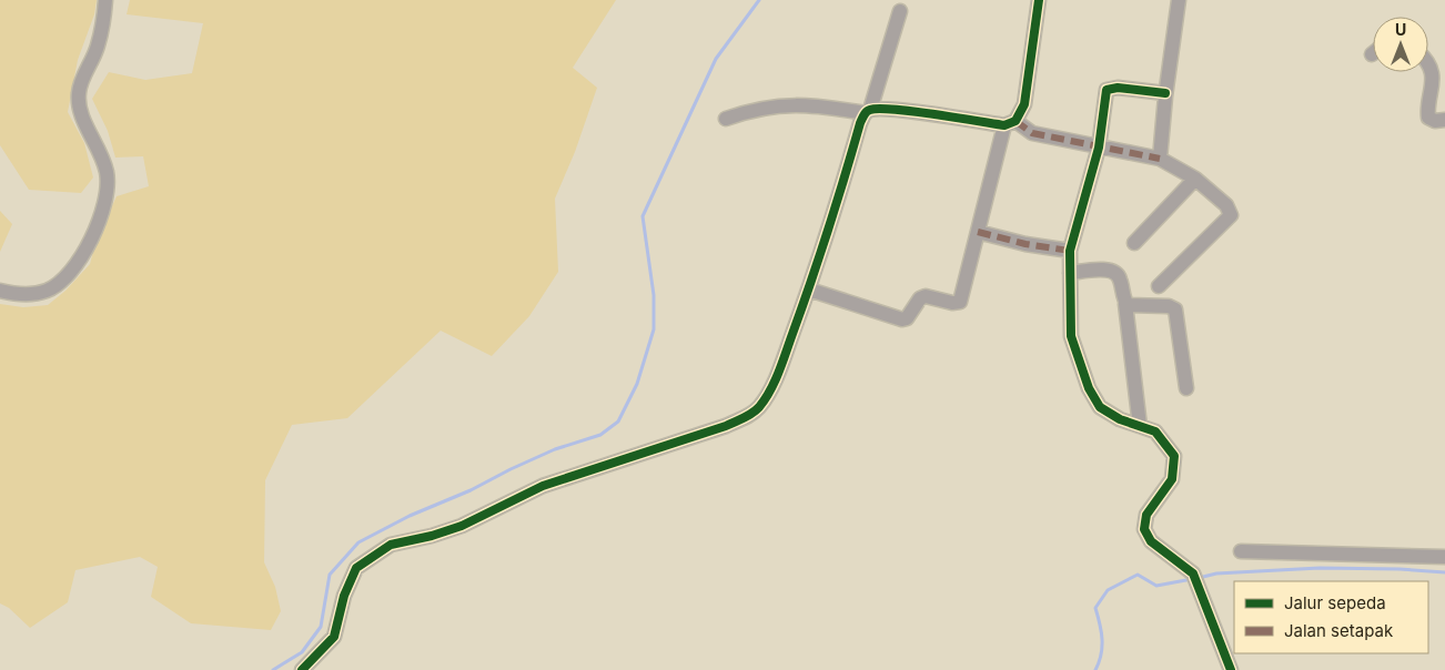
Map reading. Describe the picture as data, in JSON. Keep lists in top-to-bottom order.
{
  "legend": ["Jalur sepeda", "Jalan setapak"],
  "north": "top"
}
